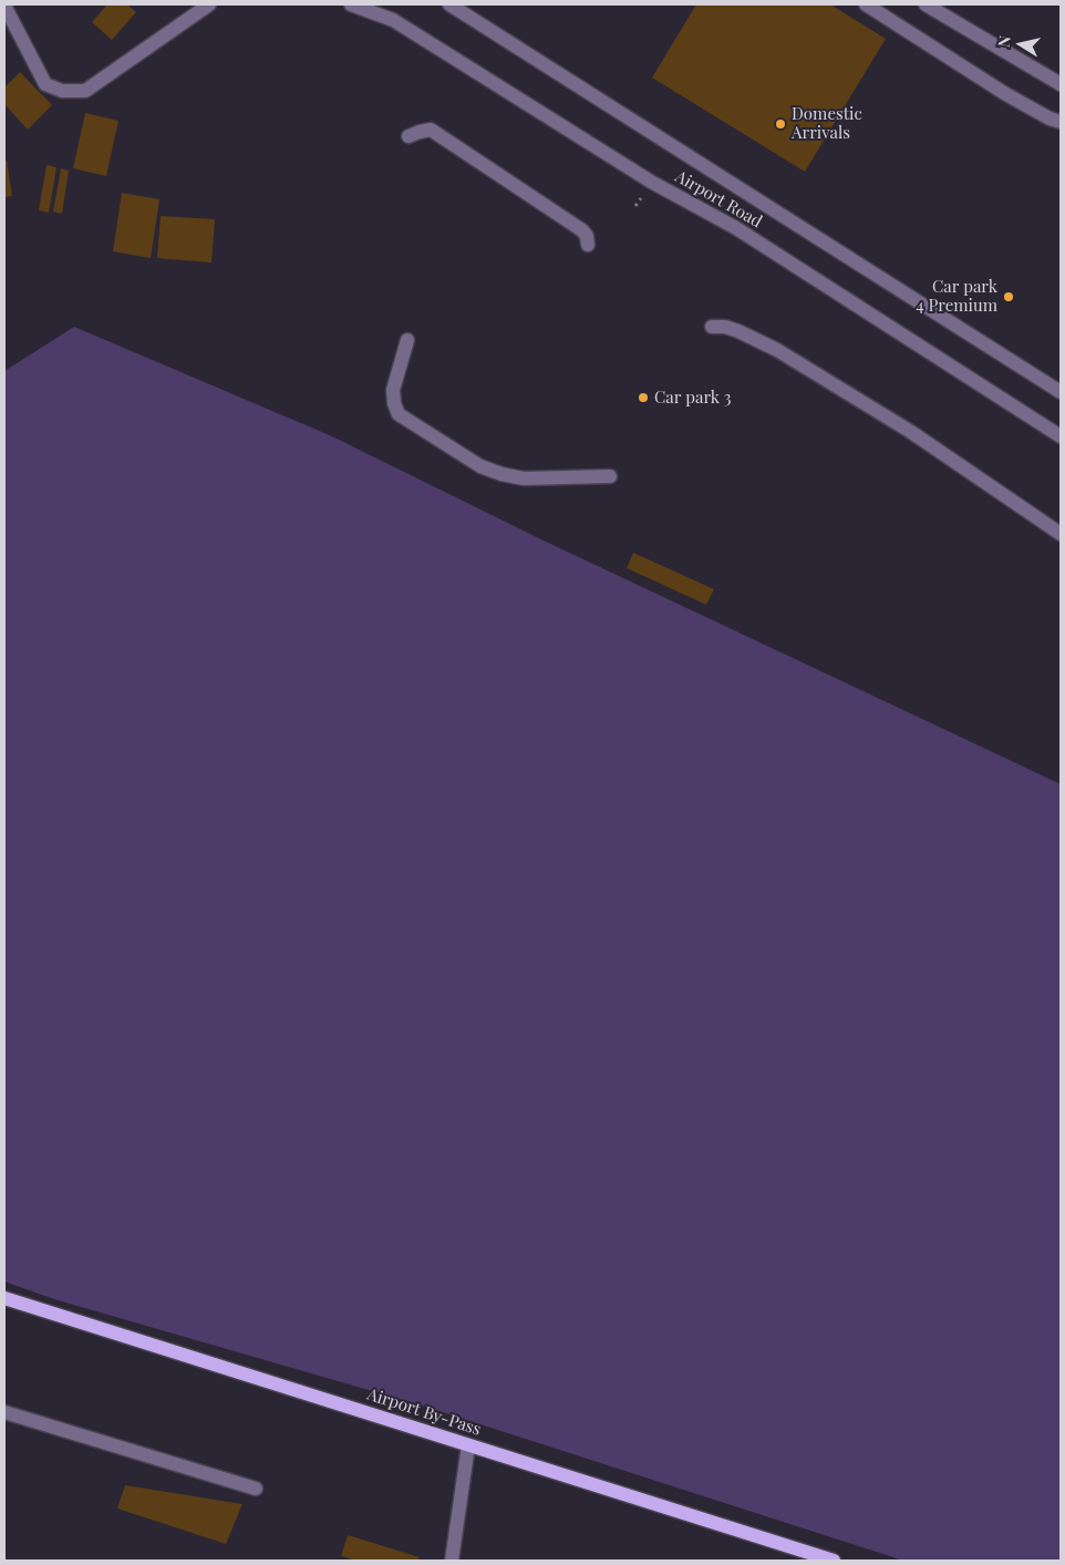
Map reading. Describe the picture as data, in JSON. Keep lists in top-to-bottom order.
{
  "streets": {
    "main road": ["Airport By-Pass"],
    "street": ["Airport Road"]
  },
  "places": ["Domestic Arrivals", "Car park 4 Premium", "Car park 3"],
  "north": "left"
}
